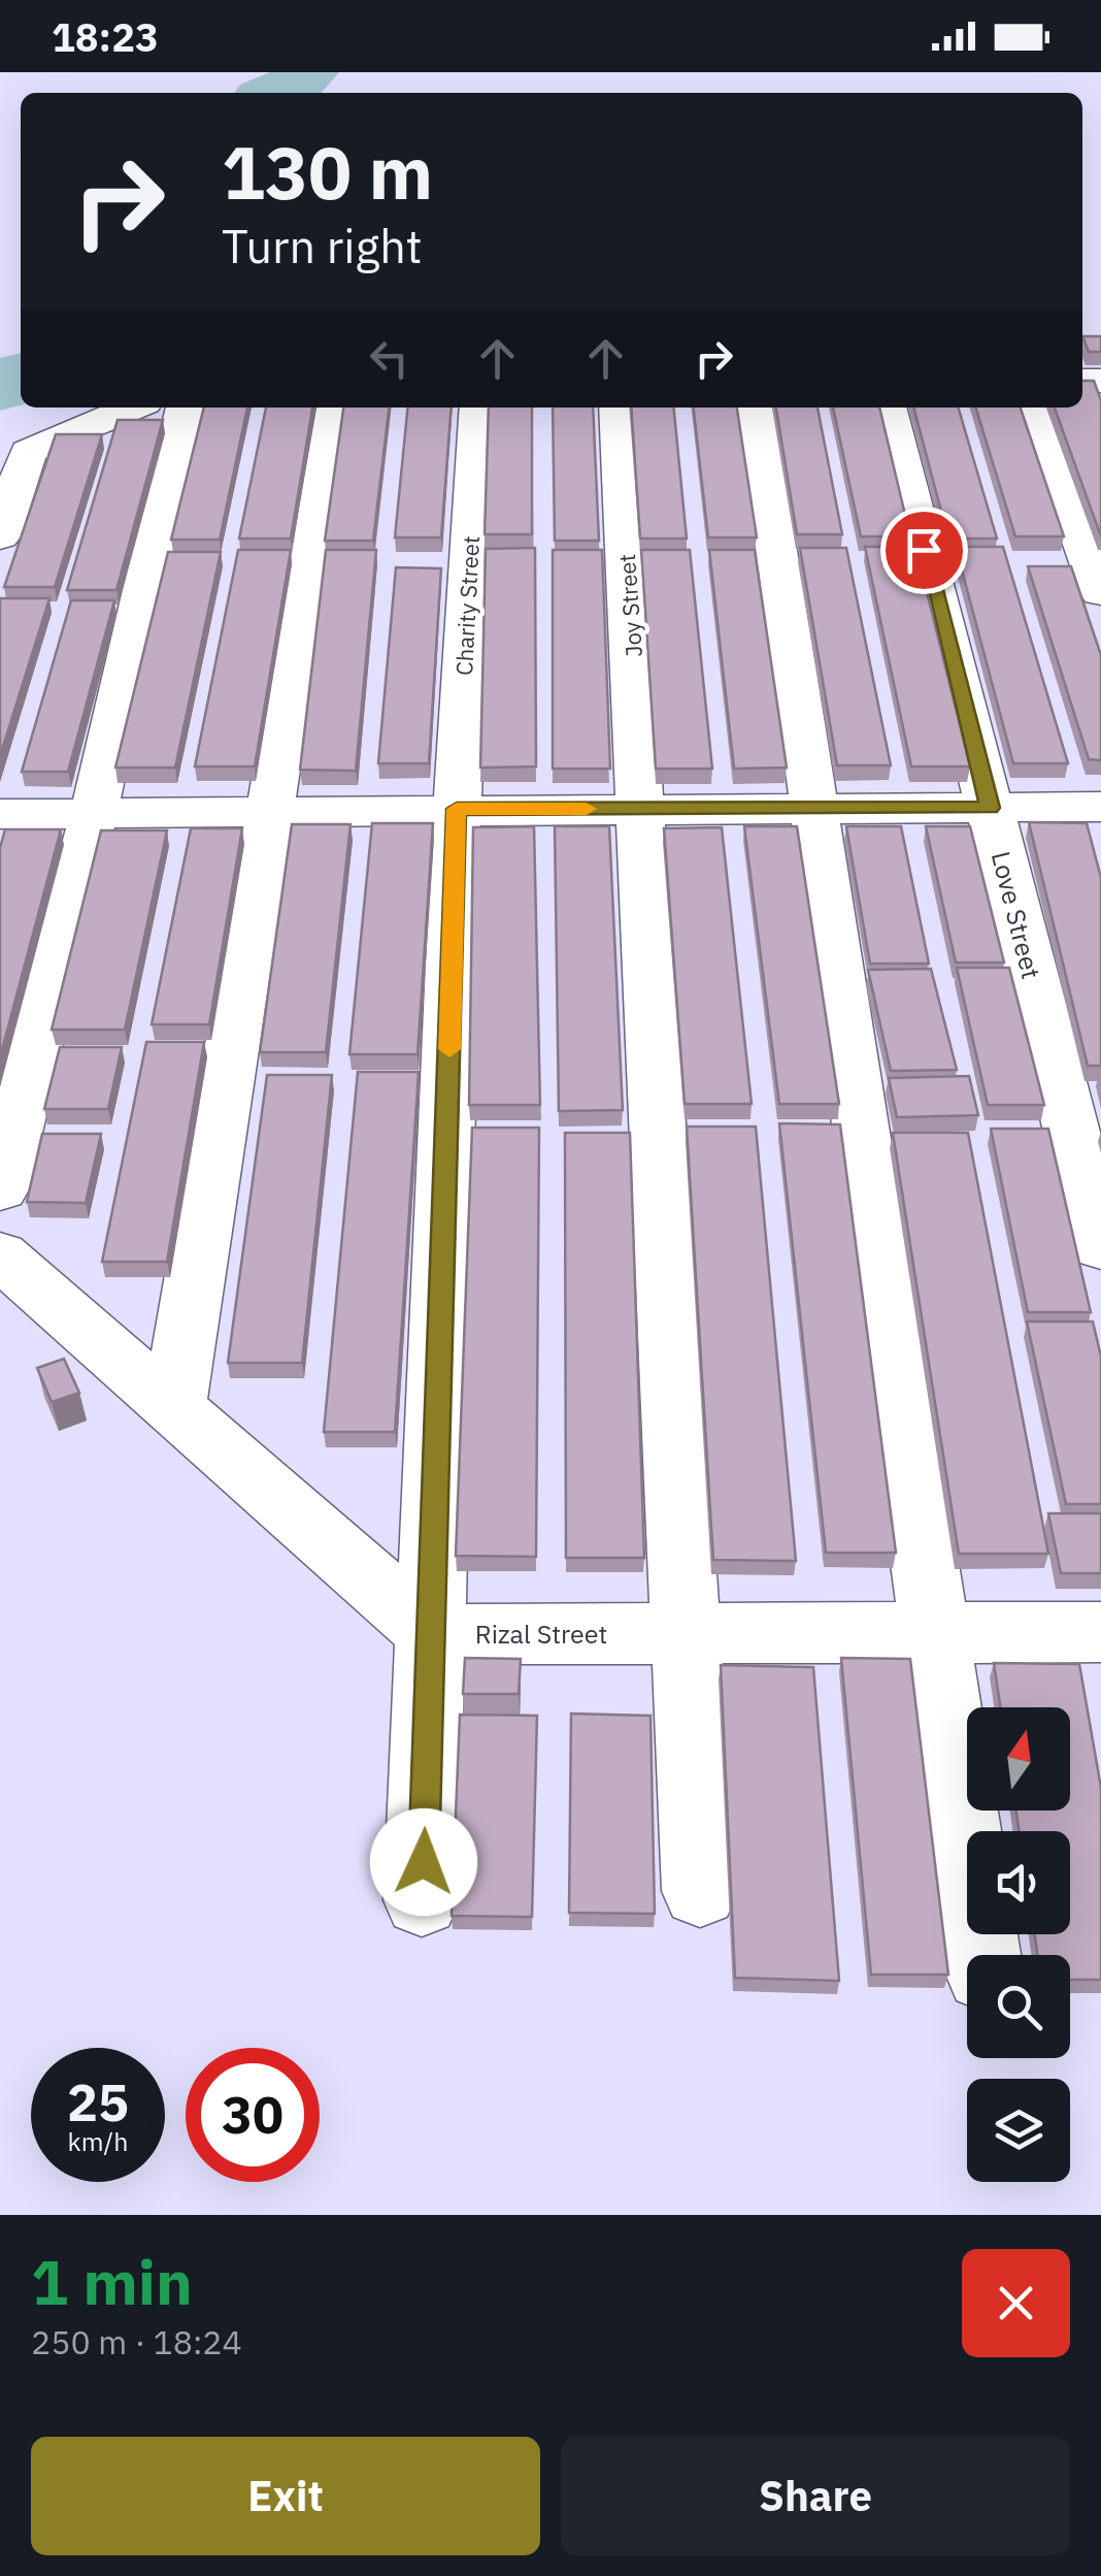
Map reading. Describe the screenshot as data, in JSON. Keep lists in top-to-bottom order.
{
  "streets": {
    "street": [
      "Charity Street",
      "Joy Street",
      "Love Street",
      "Rizal Street"
    ]
  },
  "crossings": [
    ["Charity Street", "Rizal Street"],
    ["Joy Street", "Rizal Street"]
  ],
  "north": "top",
  "page": {
    "status": "18:23",
    "turn": ["130 m", "Turn right"],
    "speed": "25 km/h",
    "limit": "30",
    "heading": ["1 min", "250 m · 18:24"],
    "buttons": ["Exit", "Share"]
  }
}
